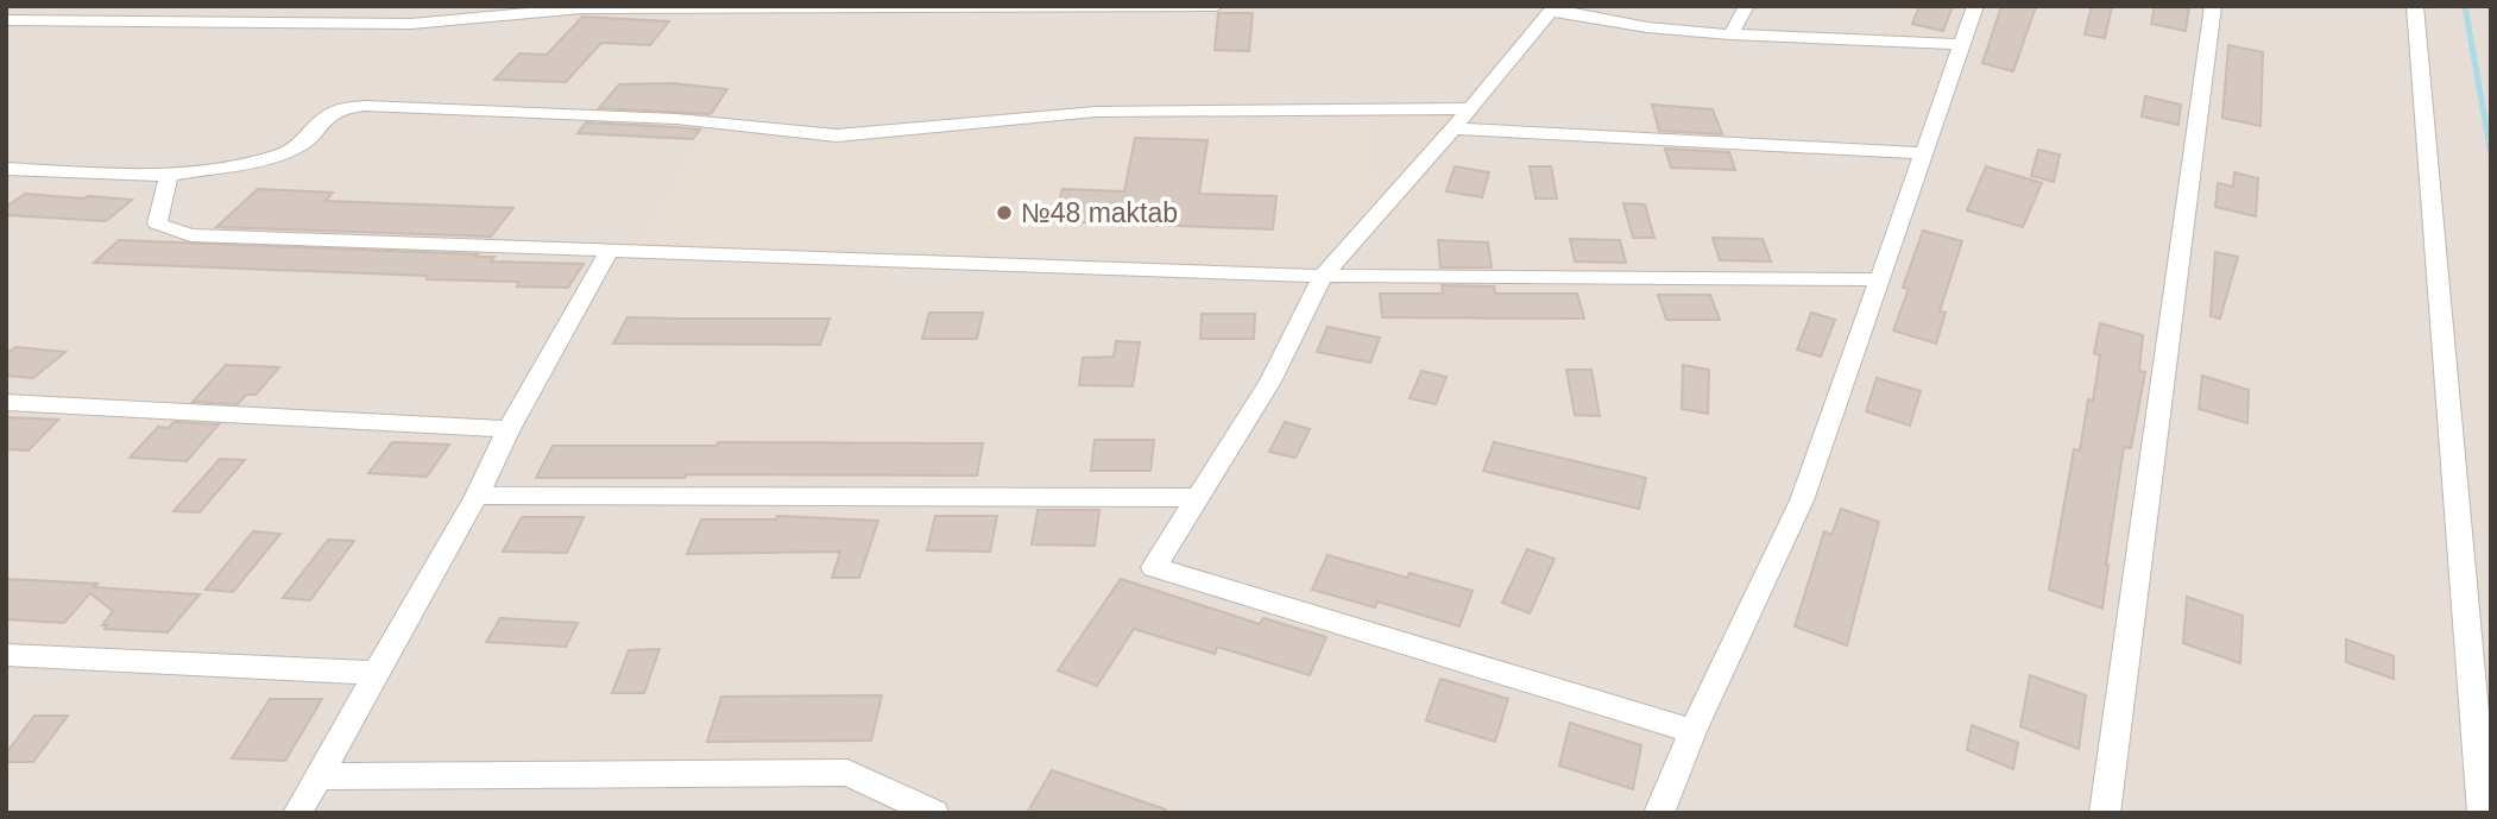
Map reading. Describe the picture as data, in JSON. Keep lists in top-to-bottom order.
{
  "places": ["№48 maktab"]
}
